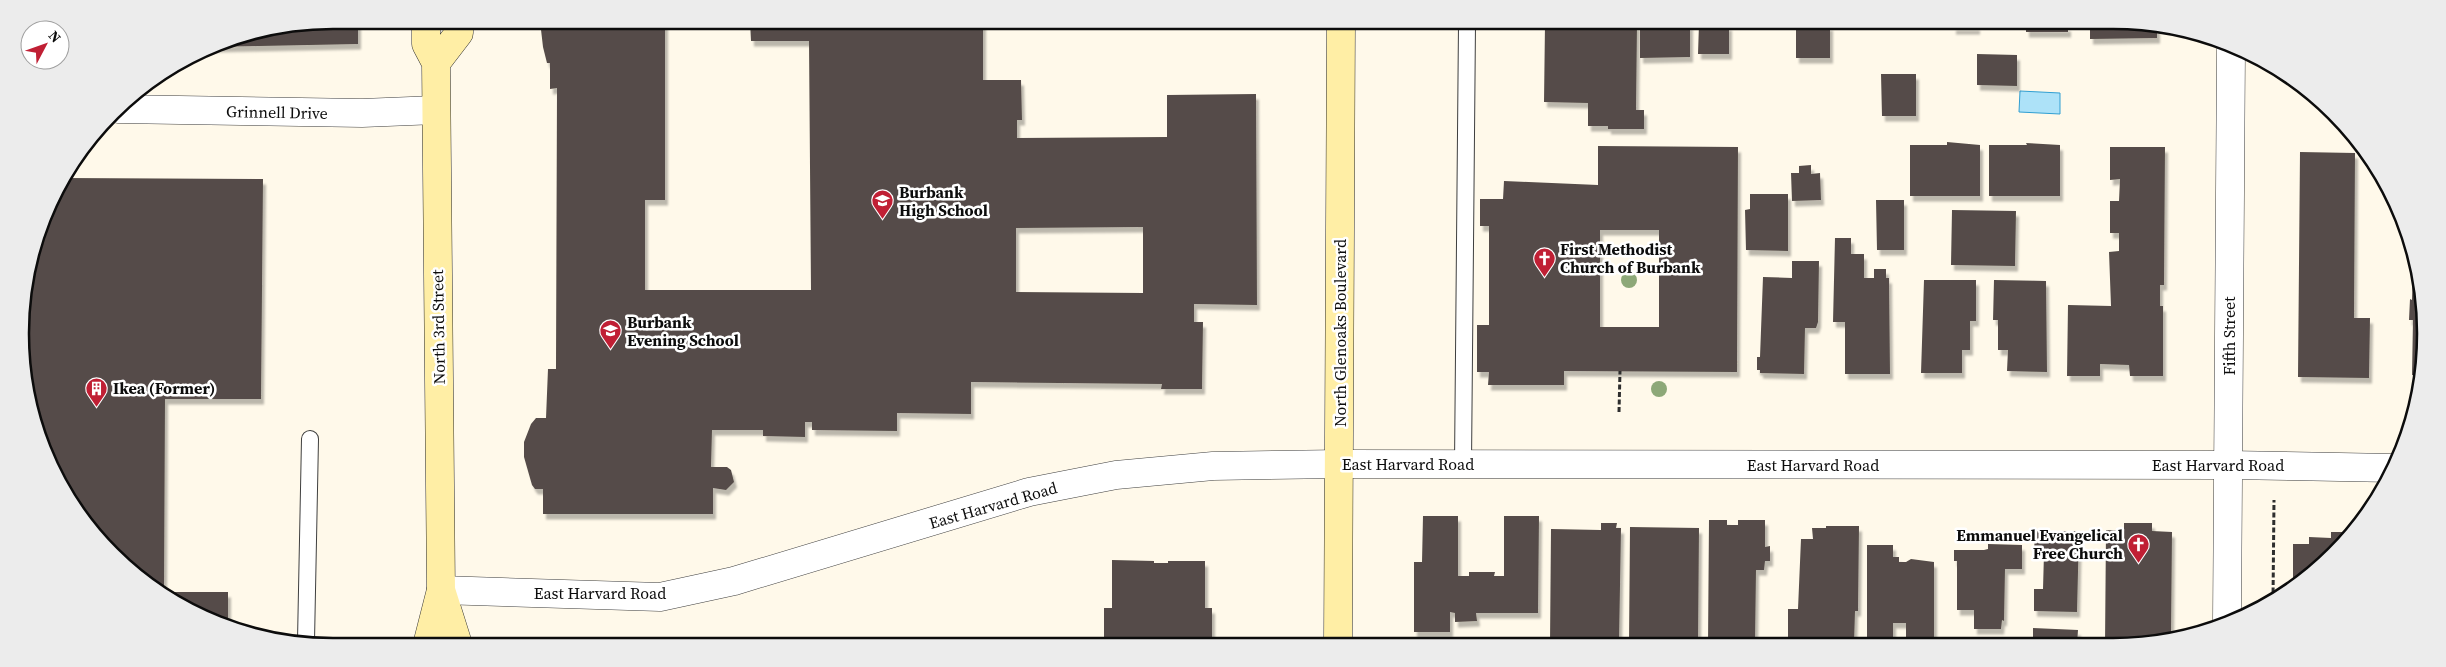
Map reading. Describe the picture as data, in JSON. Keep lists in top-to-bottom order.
{
  "streets": {
    "main road": ["North 3rd Street", "North Glenoaks Boulevard"],
    "street": ["Grinnell Drive", "Fifth Street", "East Harvard Road"]
  },
  "crossings": [
    ["Grinnell Drive", "North 3rd Street"],
    ["North 3rd Street", "East Harvard Road"],
    ["North Glenoaks Boulevard", "East Harvard Road"],
    ["Fifth Street", "East Harvard Road"]
  ],
  "places": {
    "school or university": ["Burbank High School", "Burbank Evening School"],
    "church": ["First Methodist Church of Burbank", "Emmanuel Evangelical Free Church"],
    "building": ["Ikea (Former)"]
  },
  "north": "top right"
}
